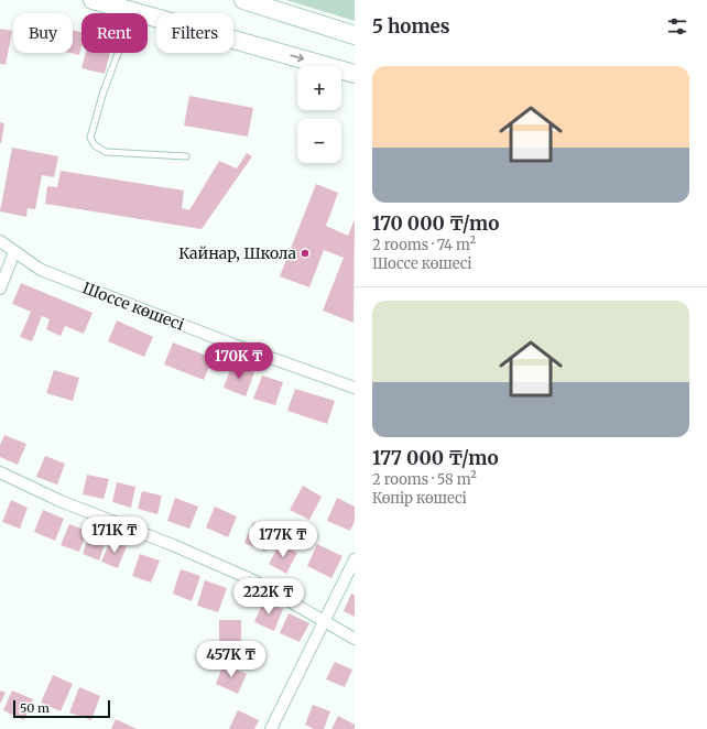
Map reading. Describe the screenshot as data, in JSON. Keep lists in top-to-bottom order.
{
  "streets": {
    "street": ["Шоссе көшесі"]
  },
  "places": ["Кайнар, Школа"],
  "scale_bar": "50 m",
  "page": {
    "heading": "5 homes",
    "chip": ["Buy", "Rent", "Filters"],
    "list": [
      {
        "name": "170 000 ₸/mo",
        "note": "2 rooms · 74 m² · Шоссе көшесі"
      },
      {
        "name": "177 000 ₸/mo",
        "note": "2 rooms · 58 m² · Көпір көшесі"
      }
    ],
    "map_buttons": ["+", "−"],
    "price": [
      "170K ₸",
      "171K ₸",
      "177K ₸",
      "222K ₸",
      "457K ₸"
    ],
    "scale": "50 m"
  }
}
